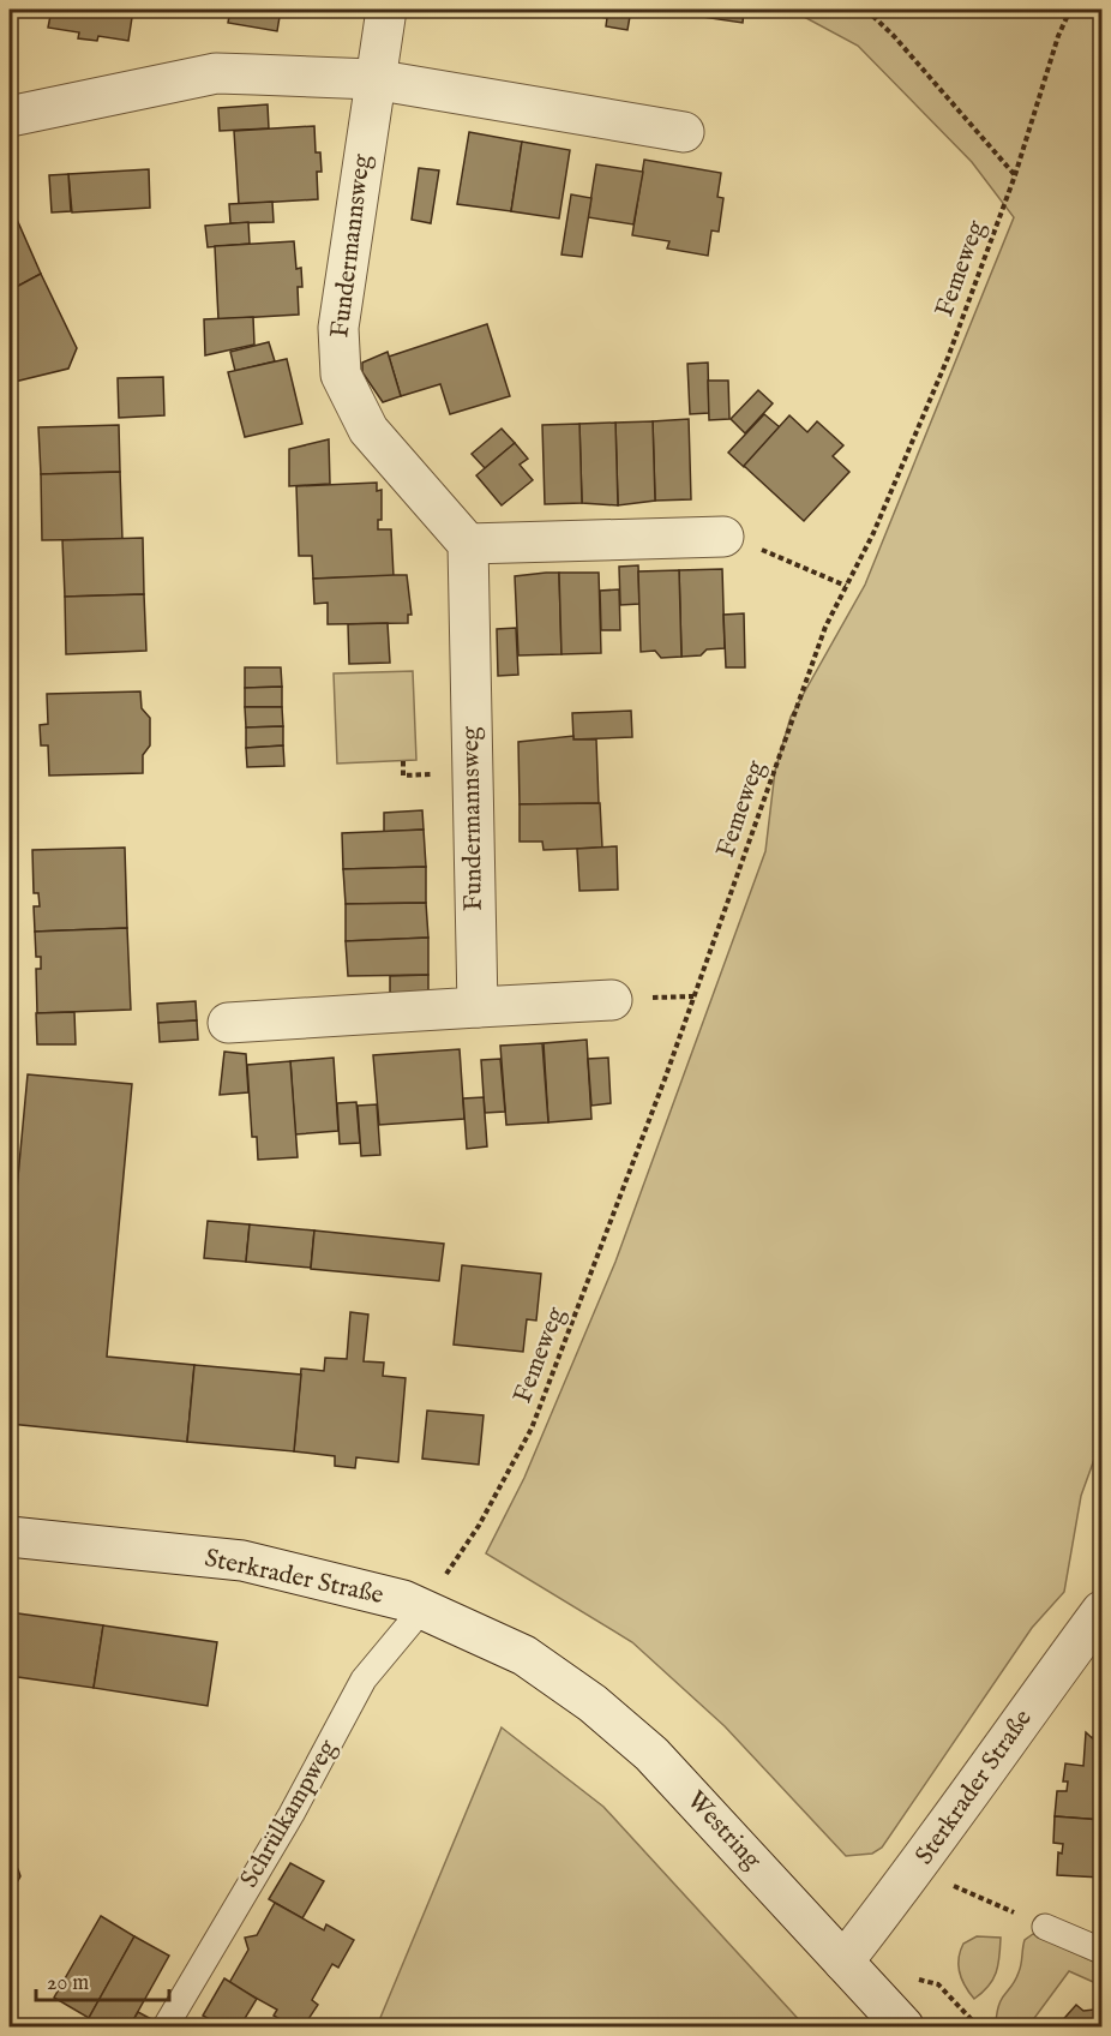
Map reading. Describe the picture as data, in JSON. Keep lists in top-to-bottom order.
{
  "streets": {
    "street": ["Fundermannsweg", "Sterkrader Straße", "Westring"],
    "lane": ["Schrülkampweg"],
    "path": ["Femeweg"]
  },
  "crossings": [
    ["Femeweg", "Sterkrader Straße"],
    ["Femeweg", "Schrülkampweg"],
    ["Sterkrader Straße", "Schrülkampweg"],
    ["Sterkrader Straße", "Westring"]
  ],
  "scale_bar": "20 m"
}
